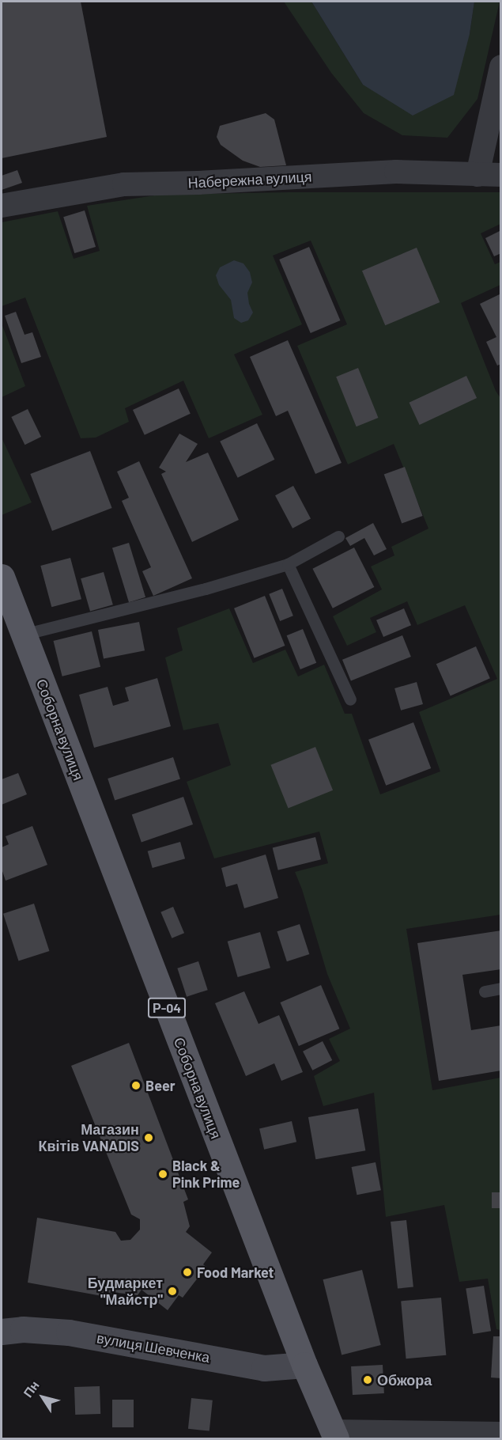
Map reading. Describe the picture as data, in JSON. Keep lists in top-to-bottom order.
{
  "streets": {
    "main road": ["Соборна вулиця", "Р-04"],
    "street": ["Набережна вулиця", "вулиця Шевченка"]
  },
  "crossings": [
    ["Соборна вулиця", "вулиця Шевченка"]
  ],
  "places": [
    "Beer",
    "Магазин Квітів VANADIS",
    "Black & Pink Prime",
    "Food Market",
    "Будмаркет \"Майстр\"",
    "Обжора"
  ],
  "north": "top left"
}
